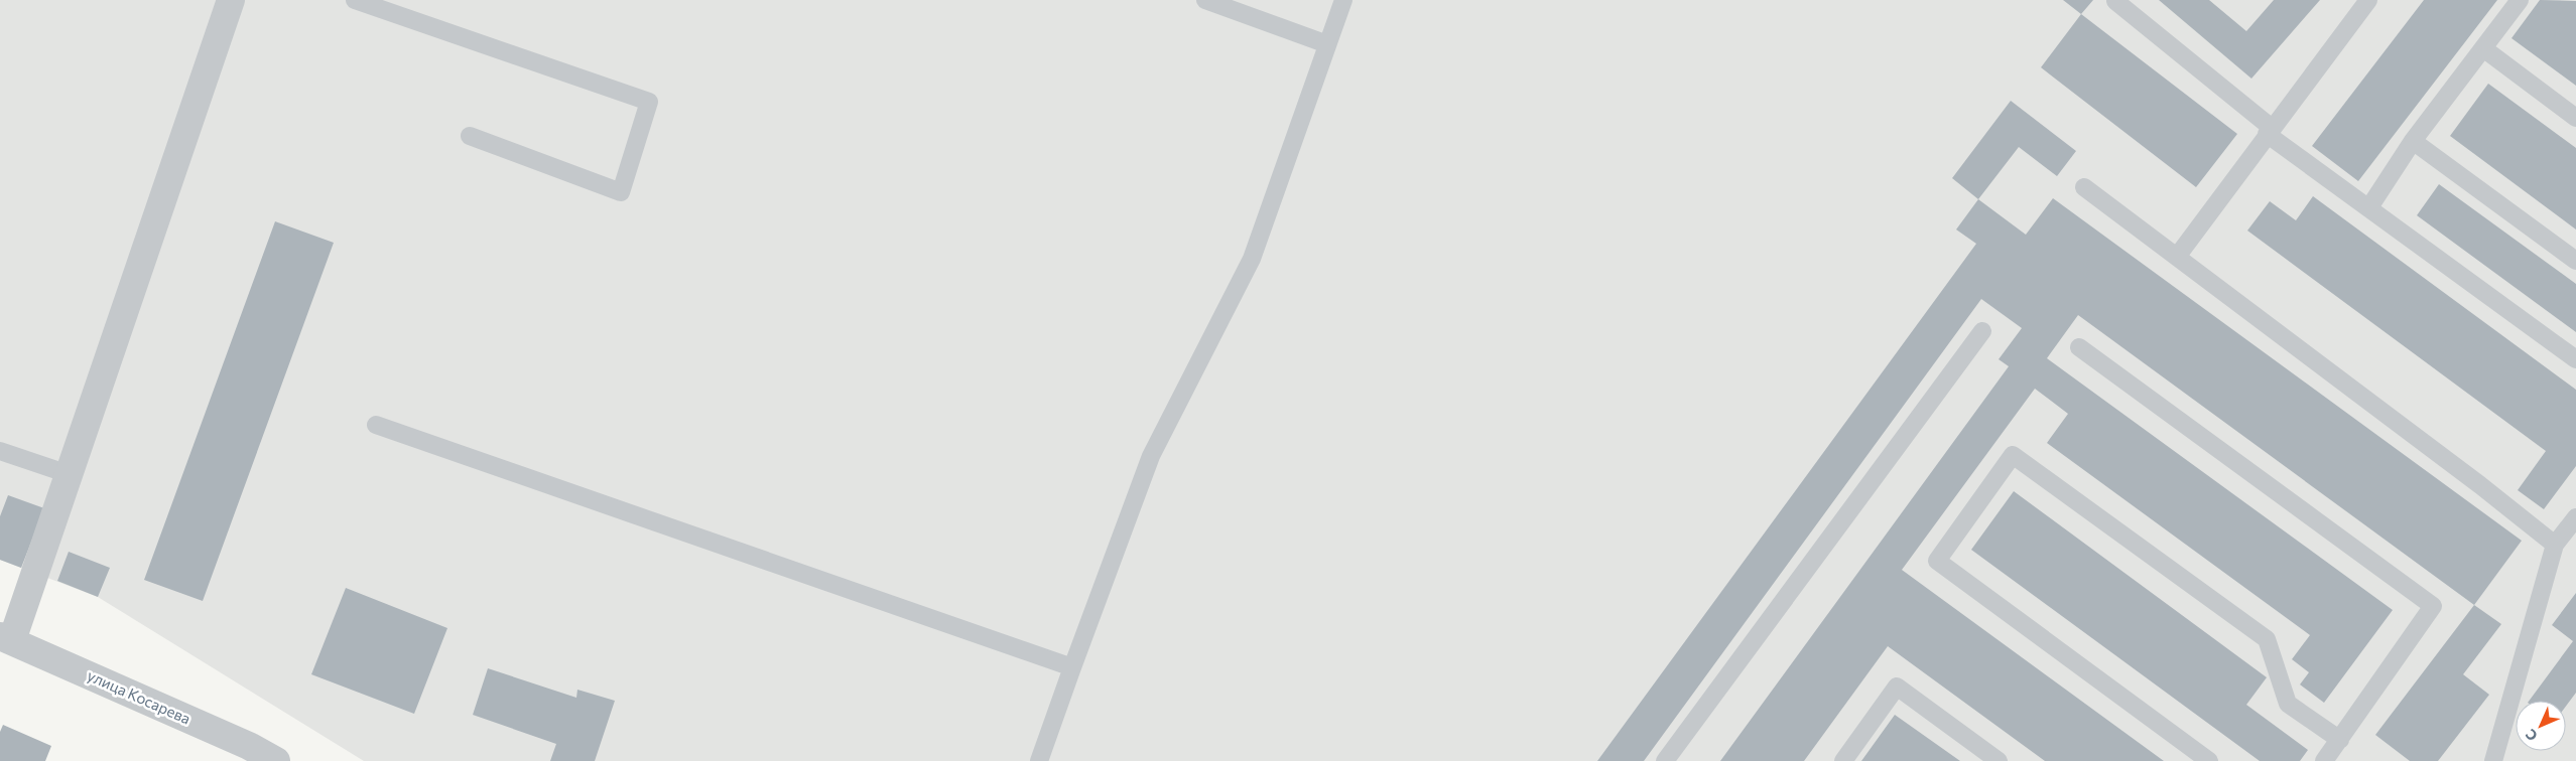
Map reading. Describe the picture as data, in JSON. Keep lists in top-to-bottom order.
{
  "streets": {
    "street": ["улица Косарева"]
  },
  "north": "bottom left"
}
